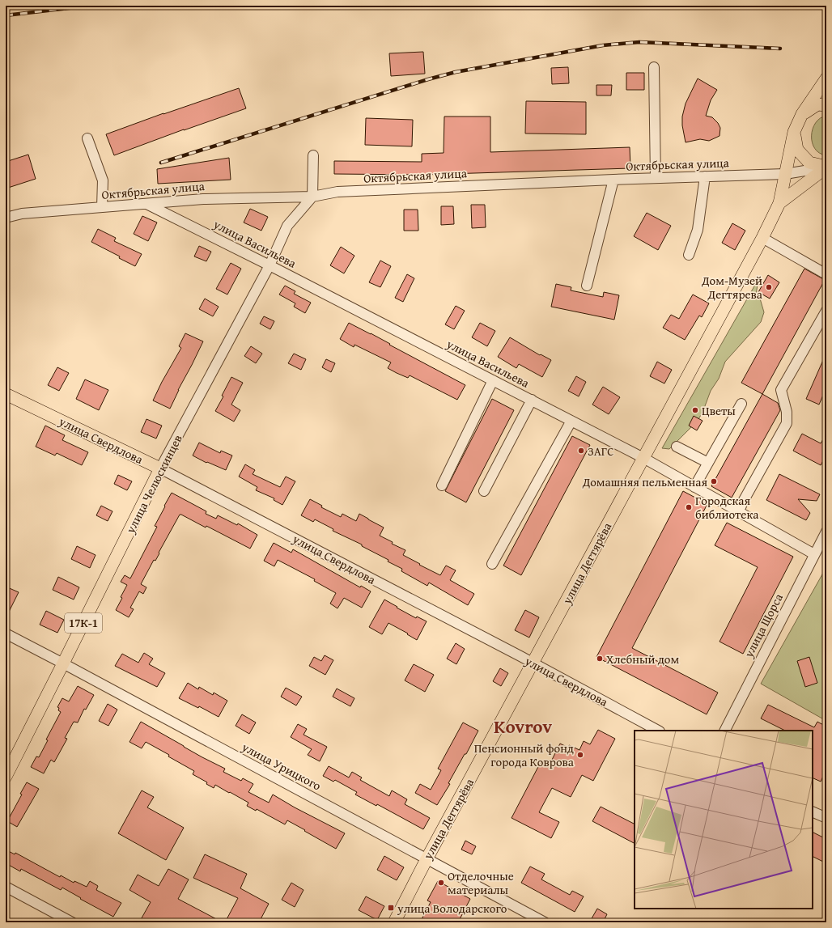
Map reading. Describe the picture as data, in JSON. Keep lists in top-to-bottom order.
{
  "streets": {
    "main road": [
      "улица Свердлова",
      "улица Челюскинцев",
      "улица Дегтярёва",
      "17К-1"
    ],
    "street": [
      "Октябрьская улица",
      "улица Васильева",
      "улица Щорса",
      "улица Урицкого"
    ]
  },
  "crossings": [
    ["Октябрьская улица", "улица Васильева"],
    ["Октябрьская улица", "улица Челюскинцев"],
    ["Октябрьская улица", "улица Дегтярёва"],
    ["улица Васильева", "улица Челюскинцев"],
    ["улица Васильева", "улица Дегтярёва"],
    ["улица Васильева", "улица Щорса"],
    ["улица Свердлова", "улица Челюскинцев"],
    ["улица Свердлова", "улица Дегтярёва"],
    ["улица Челюскинцев", "улица Урицкого"],
    ["улица Дегтярёва", "улица Урицкого"]
  ],
  "districts": ["Kovrov"],
  "places": {
    "other": [
      "Дом-Музей Дегтярева",
      "Цветы",
      "ЗАГС",
      "Домашняя пельменная",
      "Городская библиотека",
      "Хлебный дом",
      "Пенсионный фонд города Коврова",
      "Отделочные материалы"
    ],
    "transit": ["улица Володарского"]
  }
}
